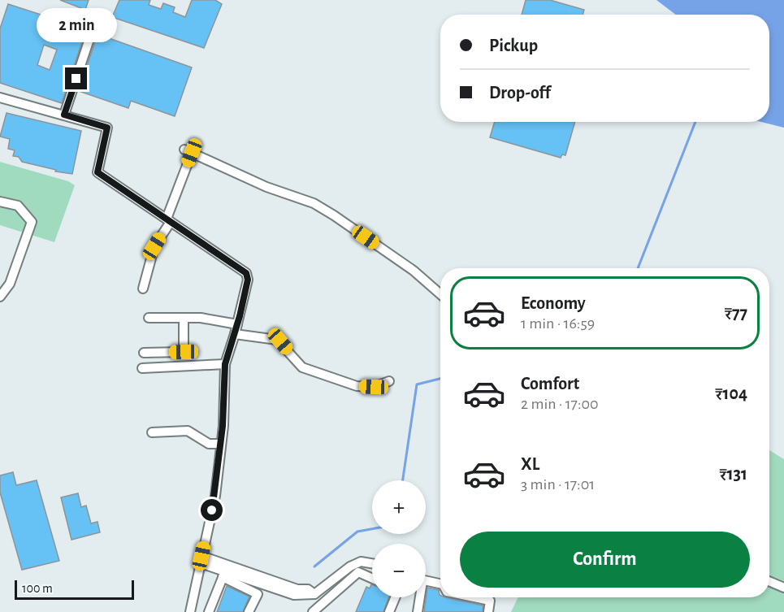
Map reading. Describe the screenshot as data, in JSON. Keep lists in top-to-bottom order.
{
  "scale_bar": "100 m",
  "page": {
    "bubble": "2 min",
    "banner": ["Pickup", "Drop-off"],
    "list": [
      {
        "name": "Economy",
        "note": "1 min · 16:59",
        "value": "₹77"
      },
      {
        "name": "Comfort",
        "note": "2 min · 17:00",
        "value": "₹104"
      },
      {
        "name": "XL",
        "note": "3 min · 17:01",
        "value": "₹131"
      }
    ],
    "map_buttons": ["+", "−"],
    "buttons": "Confirm",
    "scale": "100 m"
  }
}
